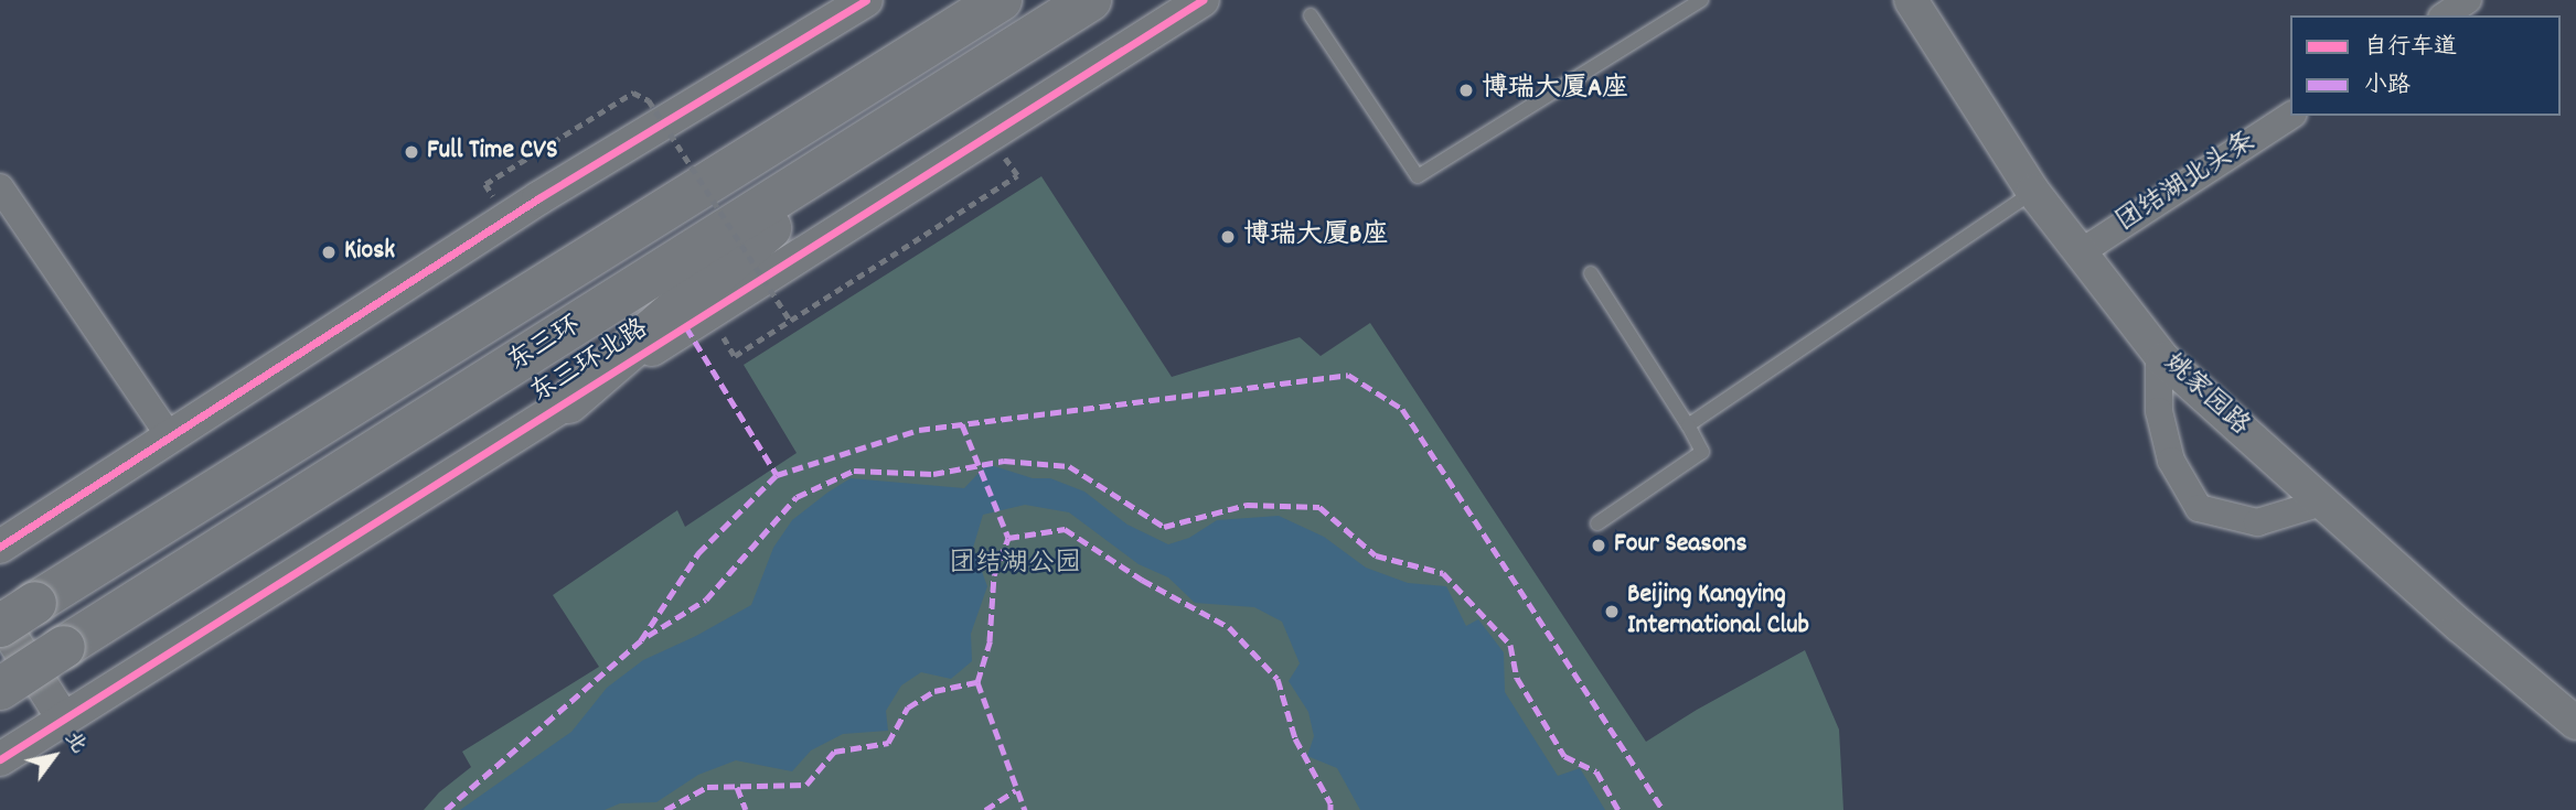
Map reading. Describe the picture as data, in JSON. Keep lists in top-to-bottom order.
{
  "streets": {
    "highway": ["东三环"],
    "street": ["团结湖北头条", "东三环北路", "姚家园路"]
  },
  "crossings": [
    ["团结湖北头条", "姚家园路"]
  ],
  "parks": ["团结湖公园"],
  "places": [
    "博瑞大厦A座",
    "Full Time CVS",
    "博瑞大厦B座",
    "Kiosk",
    "Four Seasons",
    "Beijing Kangying International Club"
  ],
  "legend": ["自行车道", "小路"],
  "north": "top right"
}
